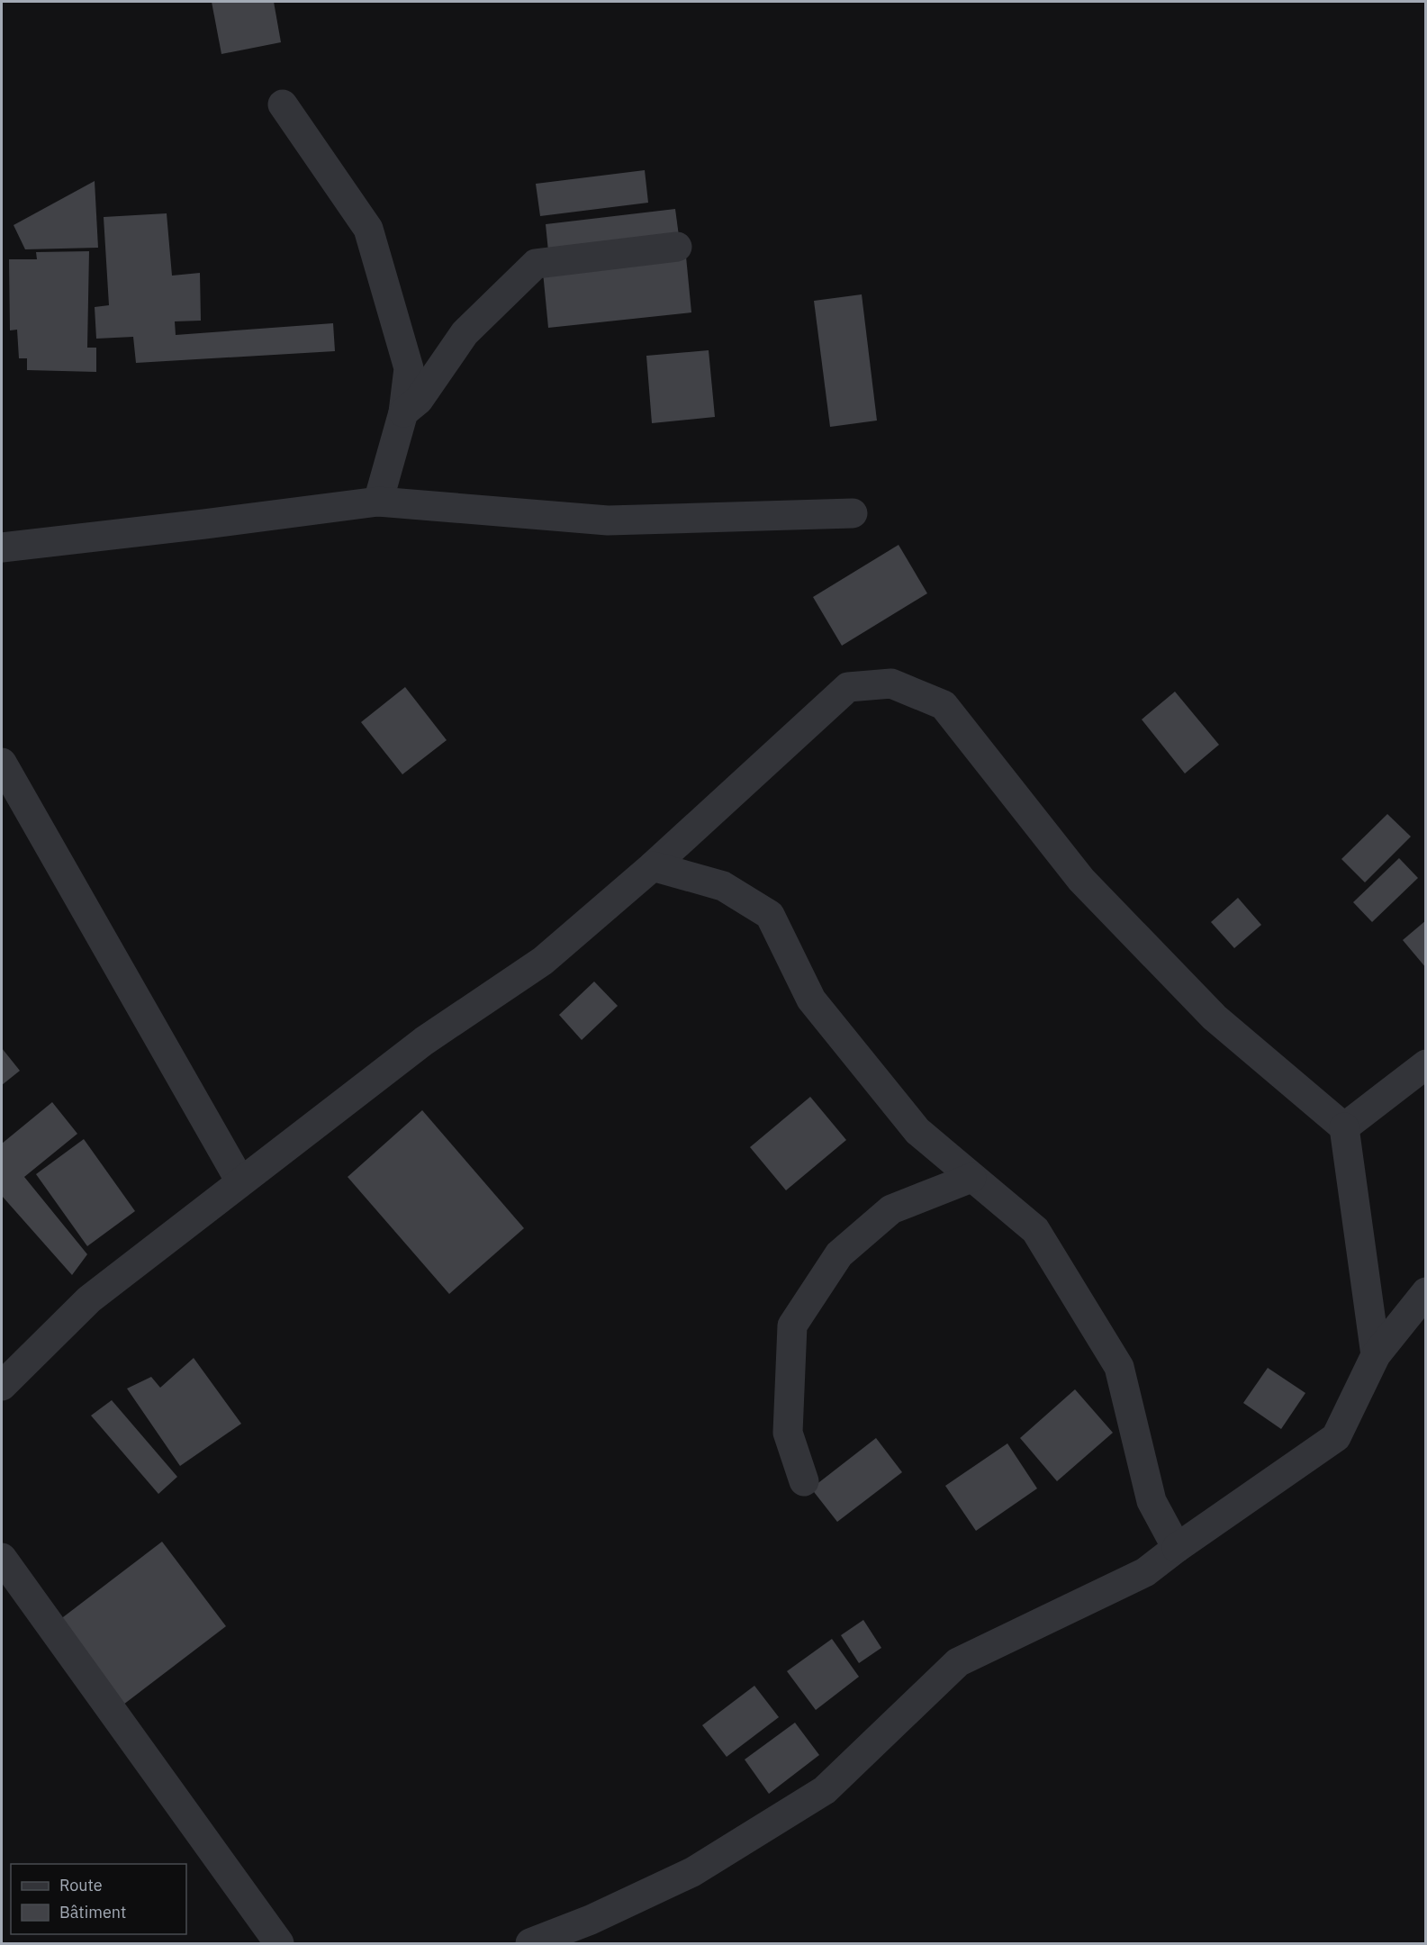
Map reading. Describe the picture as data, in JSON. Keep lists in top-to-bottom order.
{
  "legend": ["Route", "Bâtiment"]
}
